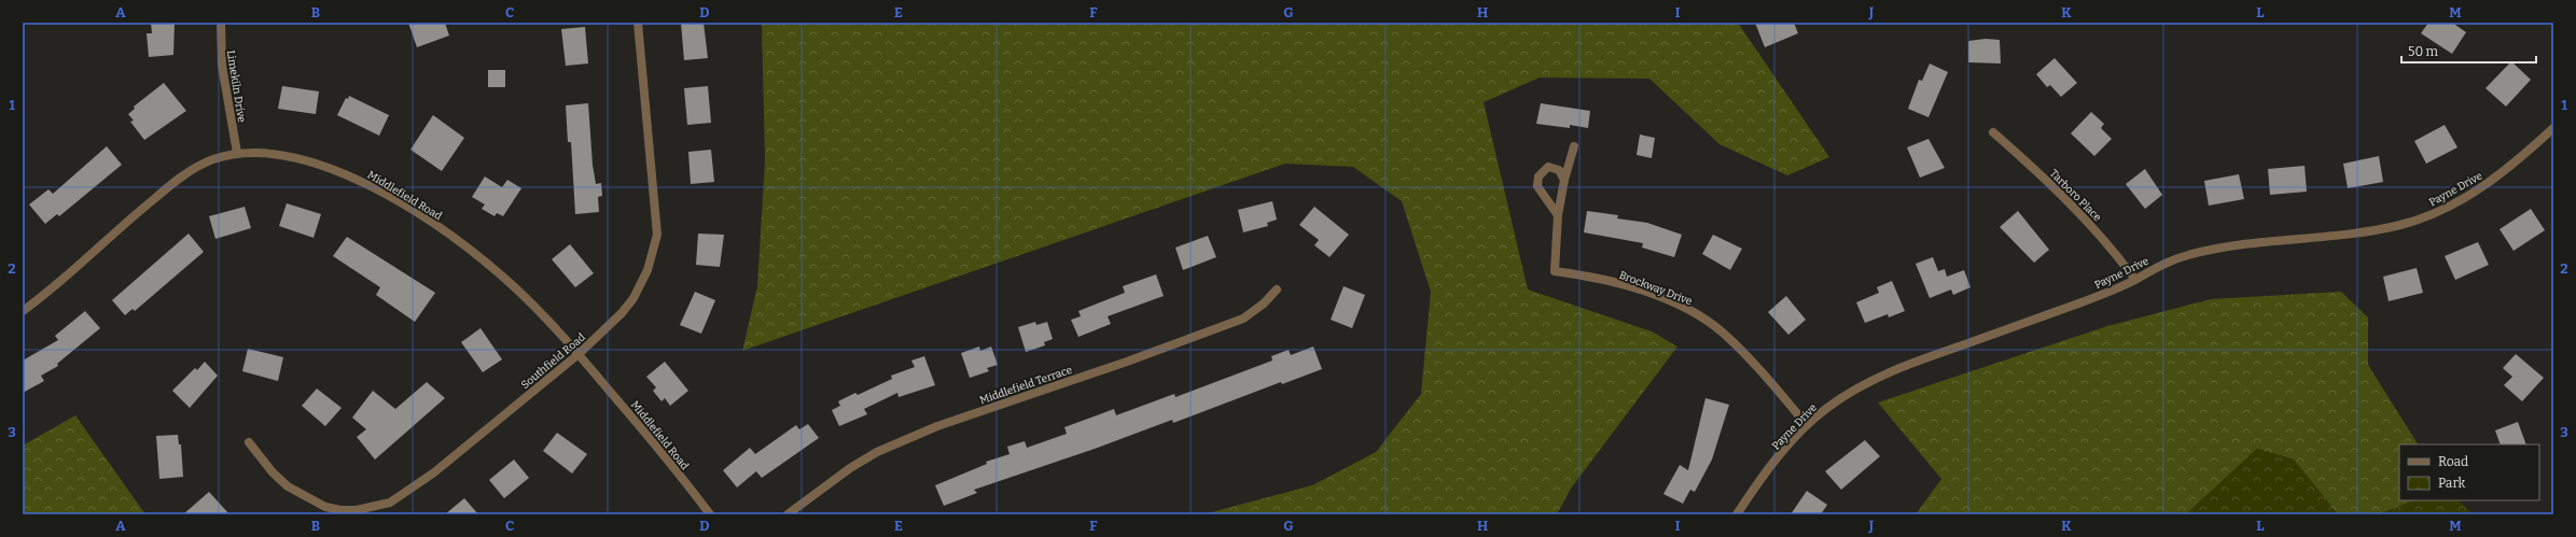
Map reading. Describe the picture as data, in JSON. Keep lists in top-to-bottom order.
{
  "streets": {
    "street": [
      "Limekiln Drive",
      "Payne Drive",
      "Middlefield Road",
      "Tarboro Place",
      "Brockway Drive",
      "Southfield Road",
      "Middlefield Terrace"
    ]
  },
  "crossings": [
    ["Limekiln Drive", "Middlefield Road"],
    ["Payne Drive", "Tarboro Place"],
    ["Payne Drive", "Brockway Drive"],
    ["Middlefield Road", "Southfield Road"]
  ],
  "legend": ["Road", "Park"],
  "scale_bar": "50 m",
  "grid": {
    "columns": [
      "A",
      "B",
      "C",
      "D",
      "E",
      "F",
      "G",
      "H",
      "I",
      "J",
      "K",
      "L",
      "M"
    ],
    "rows": ["1", "2", "3"]
  }
}
